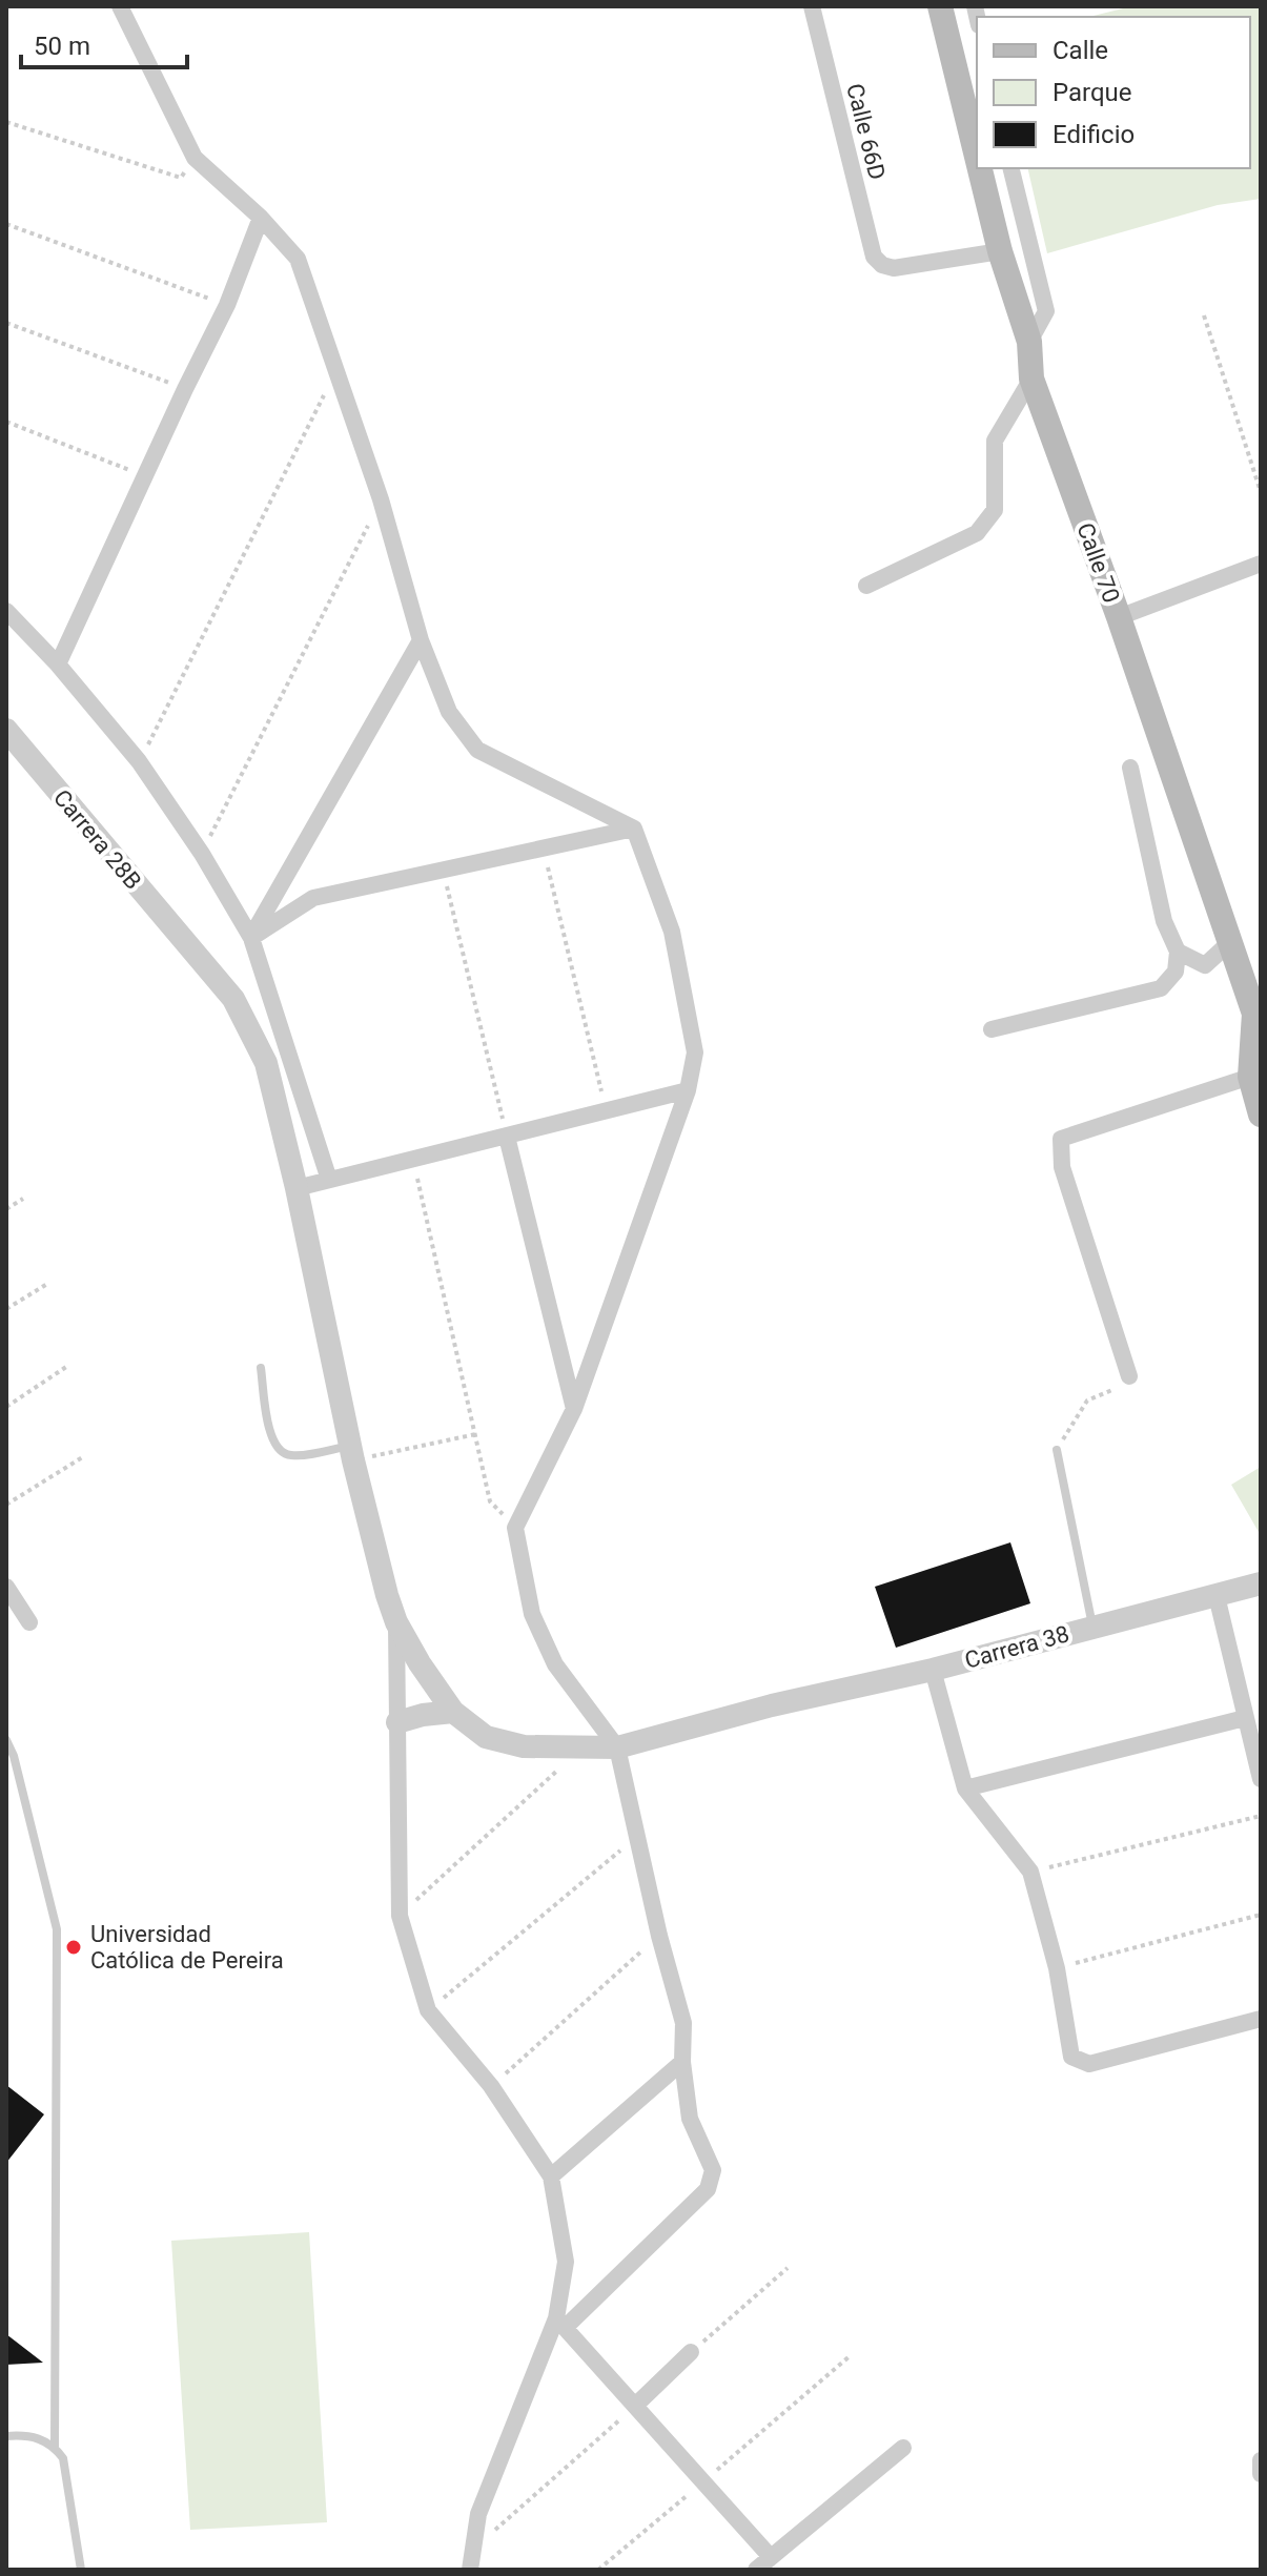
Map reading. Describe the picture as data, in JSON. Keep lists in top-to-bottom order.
{
  "streets": {
    "main road": ["Calle 70"],
    "street": ["Calle 66D", "Carrera 28B", "Carrera 38"]
  },
  "crossings": [
    ["Calle 66D", "Calle 70"],
    ["Carrera 28B", "Carrera 38"]
  ],
  "places": ["Universidad Católica de Pereira"],
  "legend": ["Calle", "Parque", "Edificio"],
  "scale_bar": "50 m"
}
